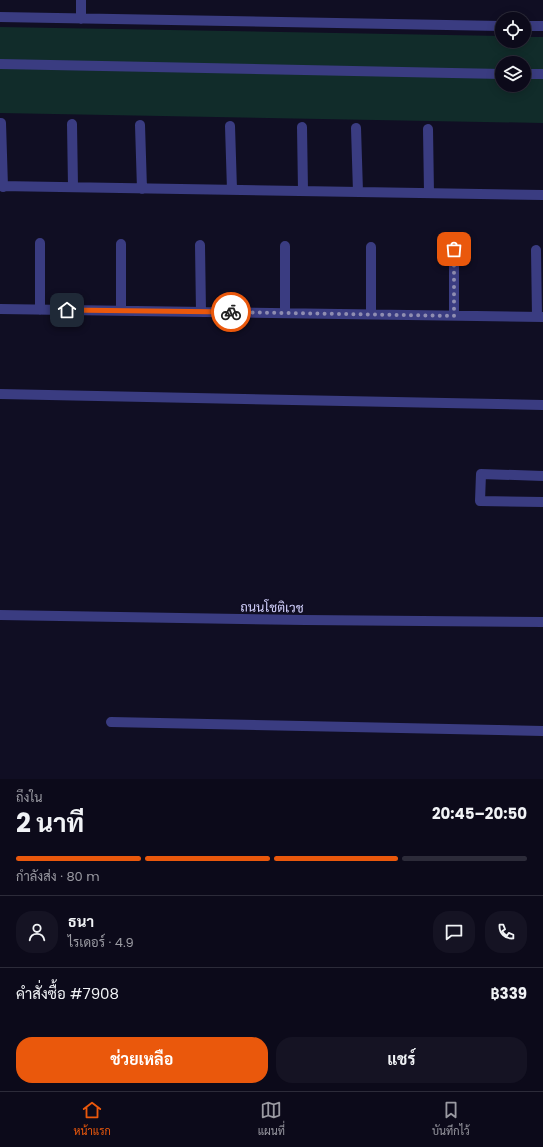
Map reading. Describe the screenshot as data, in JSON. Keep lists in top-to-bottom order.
{
  "streets": {
    "street": ["ถนนโชติเวช"]
  },
  "page": {
    "heading": ["2 นาที", "ถึงใน", "20:45–20:50"],
    "panel": [
      "ธนา",
      "ไรเดอร์ · 4.9",
      "คำสั่งซื้อ #7908",
      "฿339"
    ],
    "bar": "กำลังส่ง · 80 m",
    "buttons": ["ช่วยเหลือ", "แชร์"],
    "tabs": ["หน้าแรก", "แผนที่", "บันทึกไว้"]
  }
}
